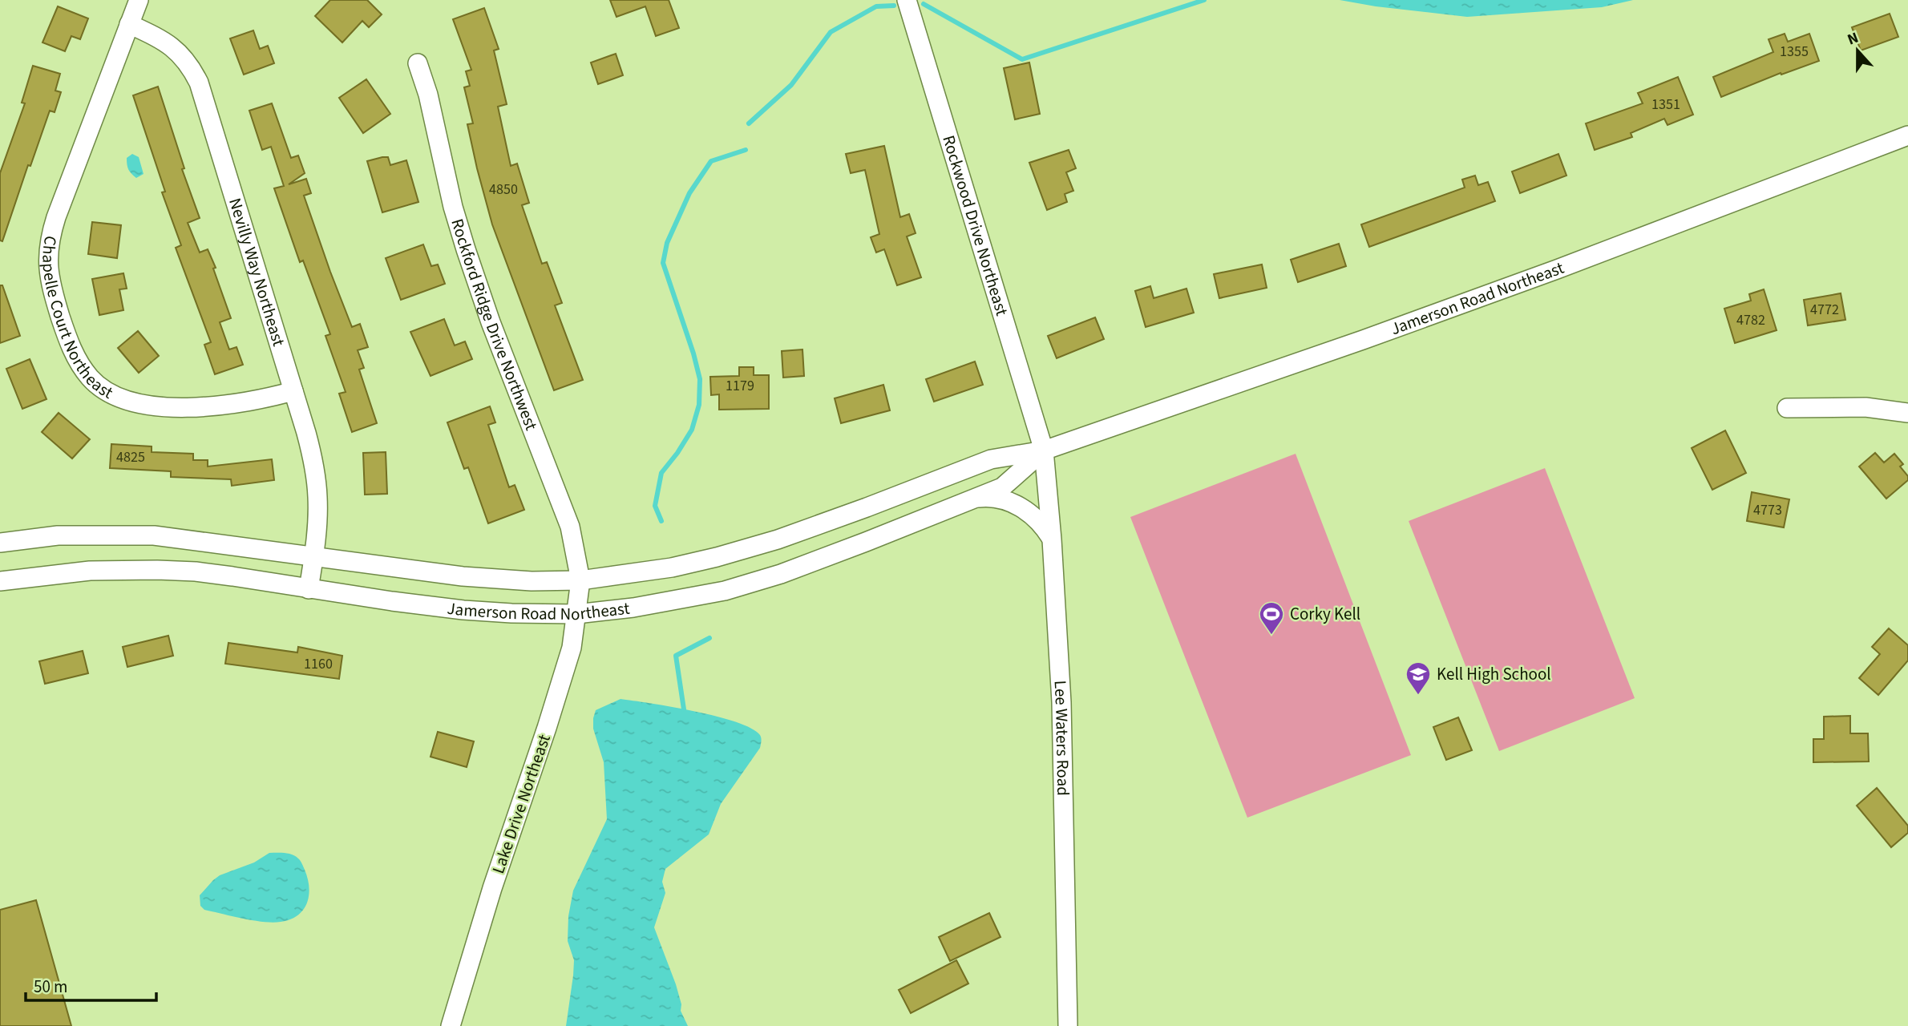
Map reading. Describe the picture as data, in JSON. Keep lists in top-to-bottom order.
{
  "streets": {
    "street": [
      "Rockwood Drive Northeast",
      "Nevilly Way Northeast",
      "Jamerson Road Northeast",
      "Chapelle Court Northeast",
      "Rockford Ridge Drive Northwest",
      "Lee Waters Road",
      "Lake Drive Northeast"
    ]
  },
  "crossings": [
    ["Rockwood Drive Northeast", "Jamerson Road Northeast"],
    ["Rockwood Drive Northeast", "Lee Waters Road"],
    ["Nevilly Way Northeast", "Jamerson Road Northeast"],
    ["Nevilly Way Northeast", "Chapelle Court Northeast"],
    ["Jamerson Road Northeast", "Rockford Ridge Drive Northwest"],
    ["Jamerson Road Northeast", "Lee Waters Road"],
    ["Jamerson Road Northeast", "Lake Drive Northeast"],
    ["Rockford Ridge Drive Northwest", "Lake Drive Northeast"]
  ],
  "places": {
    "sports": ["Corky Kell"],
    "school or university": ["Kell High School"]
  },
  "house_numbers": [
    "1355",
    "1351",
    "4850",
    "4772",
    "4782",
    "1179",
    "4825",
    "4773",
    "1160"
  ],
  "scale_bar": "50 m",
  "north": "top"
}
